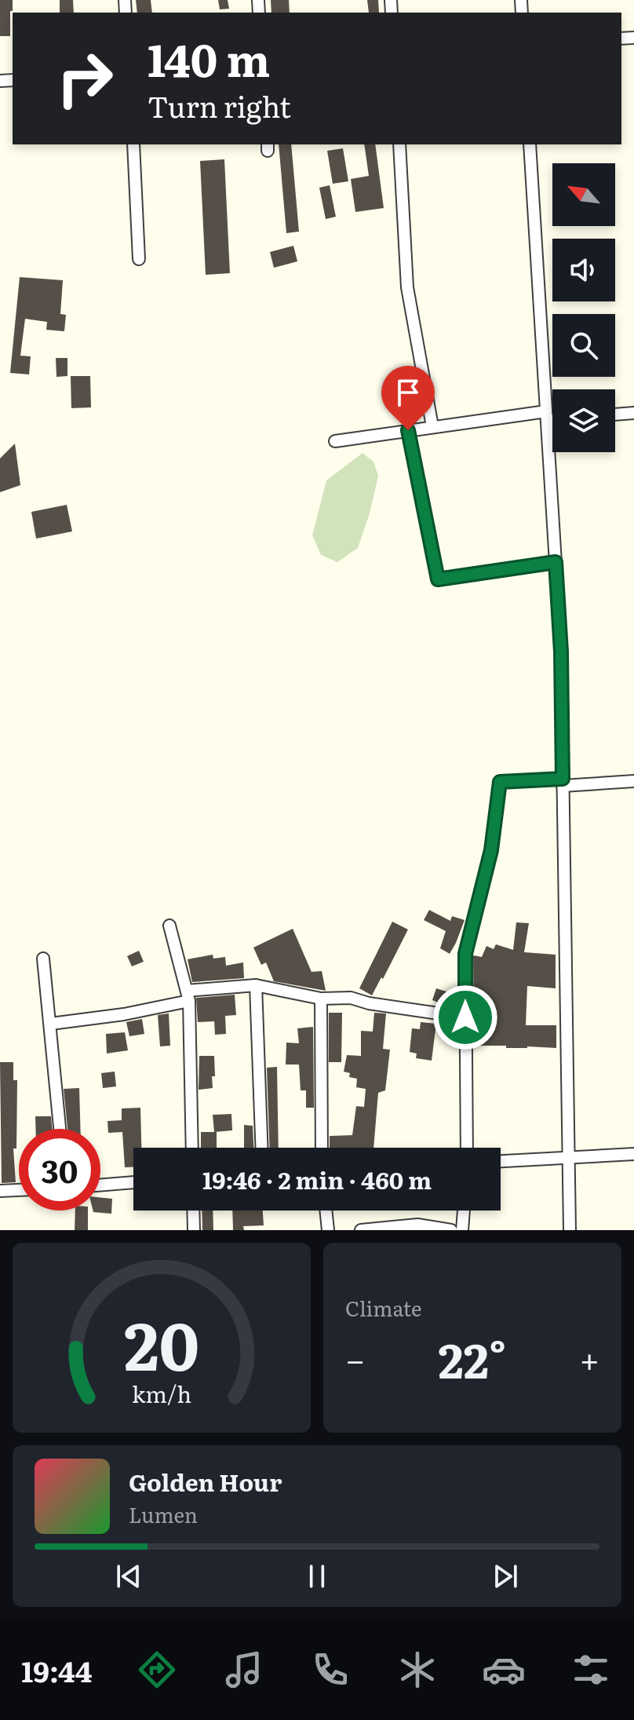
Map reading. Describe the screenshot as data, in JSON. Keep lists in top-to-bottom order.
{
  "north": "top left",
  "page": {
    "turn": ["140 m", "Turn right"],
    "limit": "30",
    "trip": "19:46 · 2 min · 460 m",
    "tile": "Climate",
    "heat": ["−", "22°", "+"],
    "song": ["Golden Hour", "Lumen"],
    "tabs": "19:44",
    "gauge": ["20", "km/h"]
  }
}
